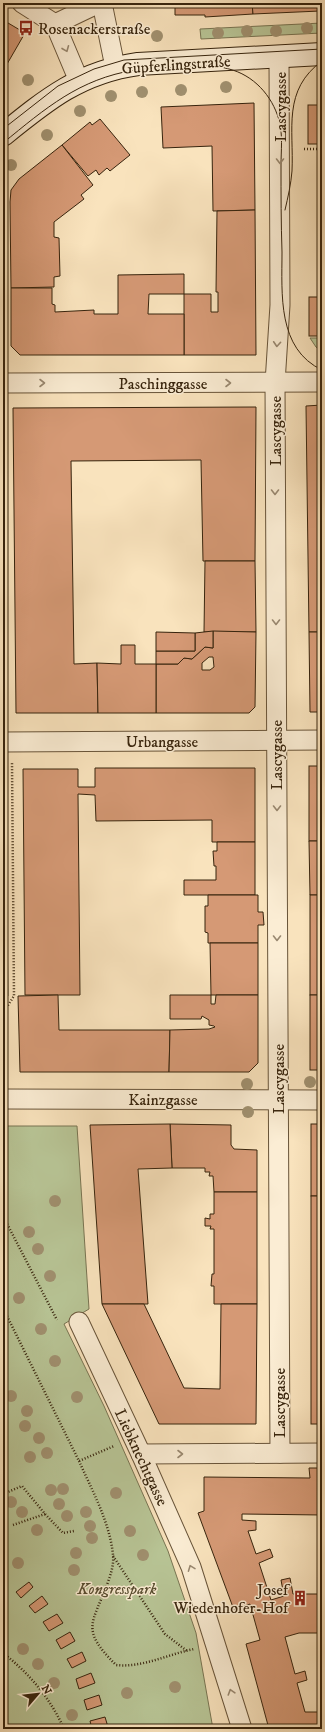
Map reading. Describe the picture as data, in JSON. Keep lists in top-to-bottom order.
{
  "streets": {
    "main road": ["Güpferlingstraße"],
    "street": [
      "Lascygasse",
      "Paschinggasse",
      "Urbangasse",
      "Kainzgasse",
      "Liebknechtgasse"
    ]
  },
  "crossings": [
    ["Güpferlingstraße", "Lascygasse"],
    ["Lascygasse", "Paschinggasse"],
    ["Lascygasse", "Urbangasse"],
    ["Lascygasse", "Kainzgasse"]
  ],
  "one_way": ["Lascygasse", "Paschinggasse", "Liebknechtgasse"],
  "parks": ["Kongresspark"],
  "places": {
    "bus stop": ["Rosenackerstraße"],
    "building": ["Josef Wiedenhofer-Hof"]
  },
  "north": "top right"
}
